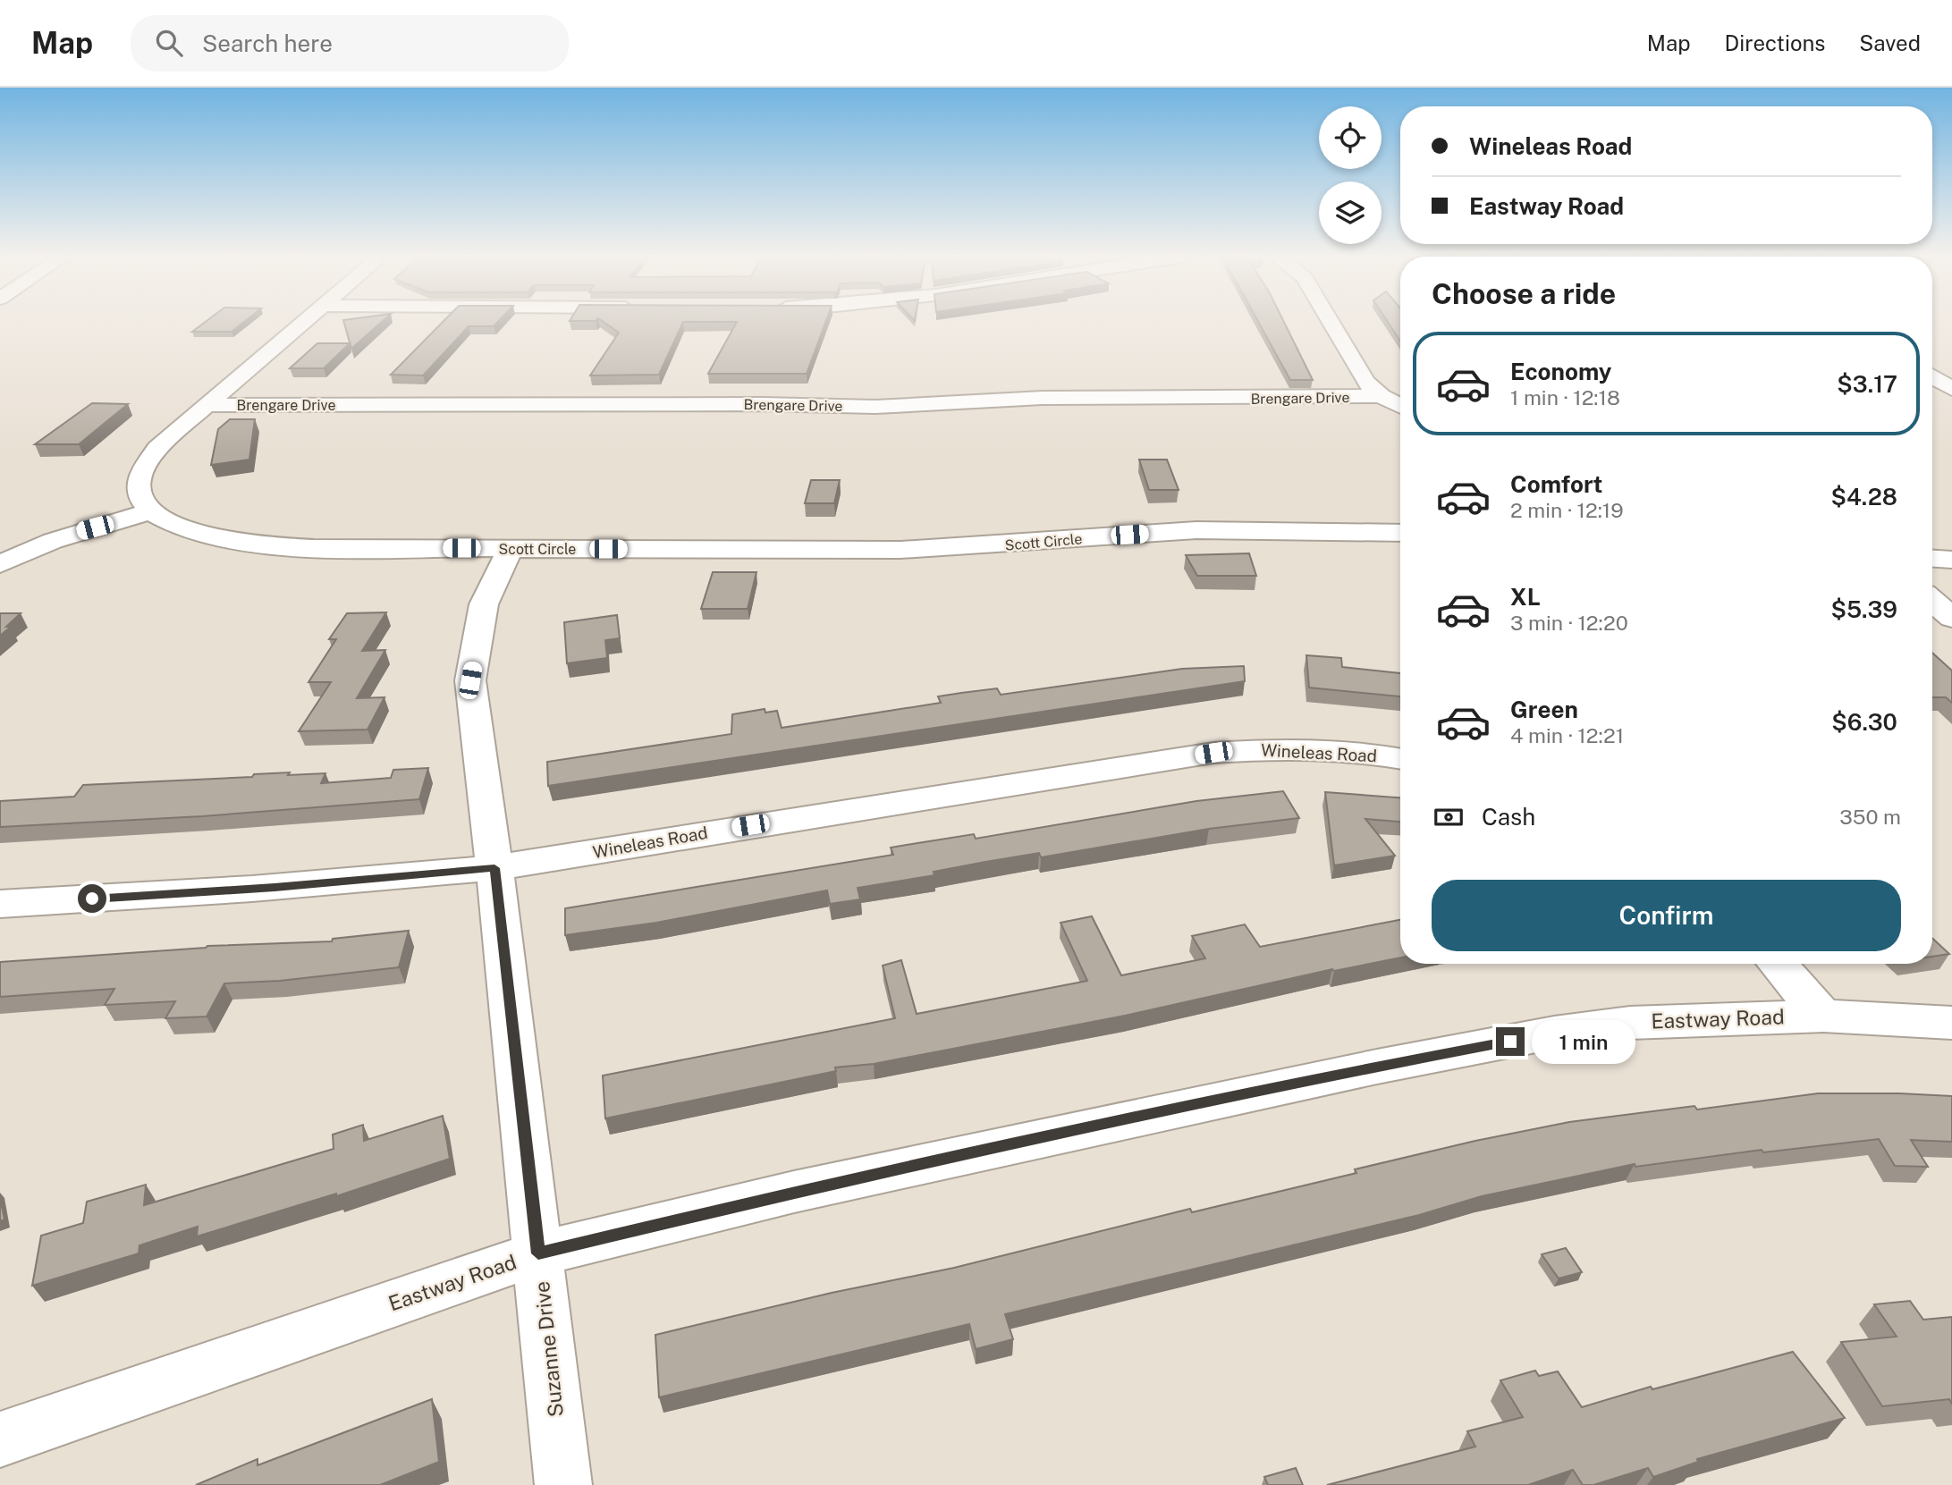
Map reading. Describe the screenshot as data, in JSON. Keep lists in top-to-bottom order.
{
  "streets": {
    "street": [
      "Brengare Drive",
      "Scott Circle",
      "Wineleas Road",
      "Eastway Road",
      "Suzanne Drive"
    ]
  },
  "crossings": [
    ["Scott Circle", "Suzanne Drive"],
    ["Wineleas Road", "Suzanne Drive"],
    ["Eastway Road", "Suzanne Drive"]
  ],
  "page": {
    "header": "Map",
    "search": "Search here",
    "nav": ["Map", "Directions", "Saved"],
    "banner": ["Wineleas Road", "Eastway Road"],
    "heading": "Choose a ride",
    "list": [
      {
        "name": "Economy",
        "note": "1 min · 12:18",
        "value": "$3.17"
      },
      {
        "name": "Comfort",
        "note": "2 min · 12:19",
        "value": "$4.28"
      },
      {
        "name": "XL",
        "note": "3 min · 12:20",
        "value": "$5.39"
      },
      {
        "name": "Green",
        "note": "4 min · 12:21",
        "value": "$6.30"
      }
    ],
    "pay": ["Cash", "350 m"],
    "buttons": "Confirm",
    "bubble": "1 min"
  }
}
